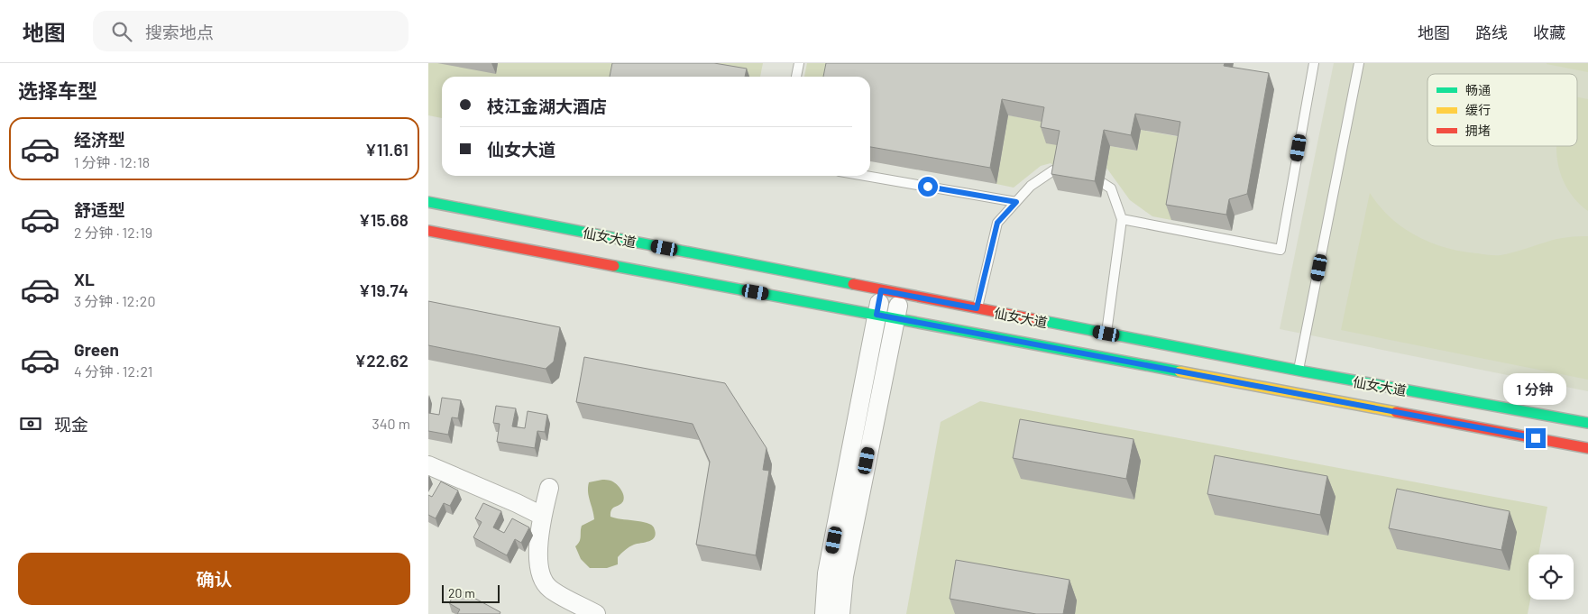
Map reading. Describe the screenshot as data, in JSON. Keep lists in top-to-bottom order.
{
  "streets": {
    "main road": ["仙女大道"]
  },
  "legend": ["畅通", "缓行", "拥堵"],
  "scale_bar": "20 m",
  "page": {
    "header": "地图",
    "search": "搜索地点",
    "nav": ["地图", "路线", "收藏"],
    "heading": "选择车型",
    "banner": ["枝江金湖大酒店", "仙女大道"],
    "list": [
      {
        "name": "经济型",
        "note": "1 分钟 · 12:18",
        "value": "¥11.61"
      },
      {
        "name": "舒适型",
        "note": "2 分钟 · 12:19",
        "value": "¥15.68"
      },
      {
        "name": "XL",
        "note": "3 分钟 · 12:20",
        "value": "¥19.74"
      },
      {
        "name": "Green",
        "note": "4 分钟 · 12:21",
        "value": "¥22.62"
      }
    ],
    "bubble": "1 分钟",
    "pay": ["现金", "340 m"],
    "buttons": "确认",
    "scale": "20 m"
  }
}
